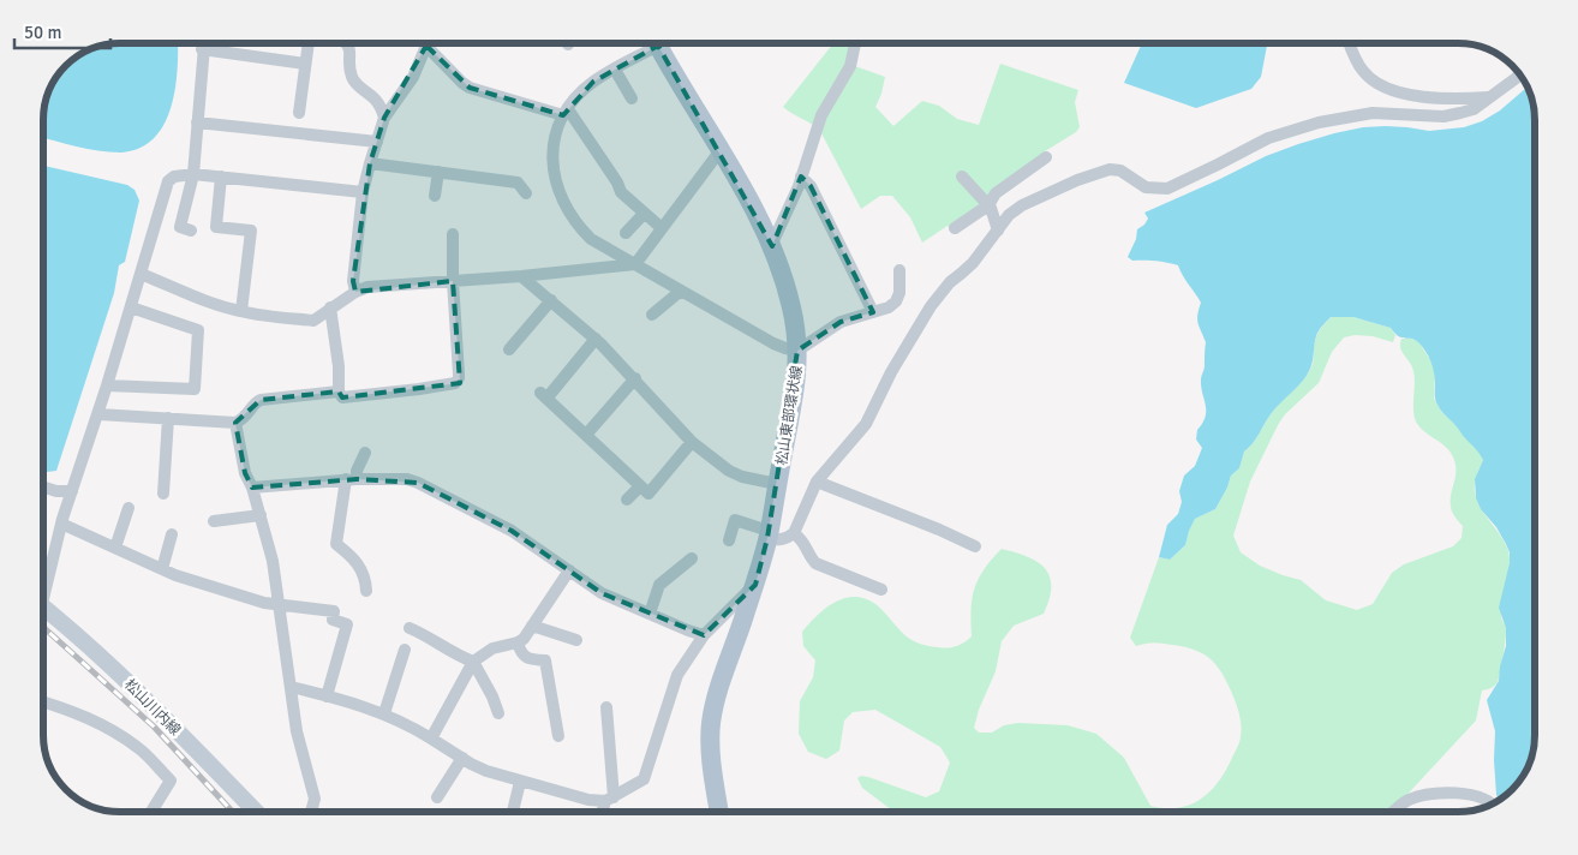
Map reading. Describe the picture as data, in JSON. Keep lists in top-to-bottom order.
{
  "streets": {
    "main road": ["松山東部環状線", "松山川内線"]
  },
  "scale_bar": "50 m"
}
